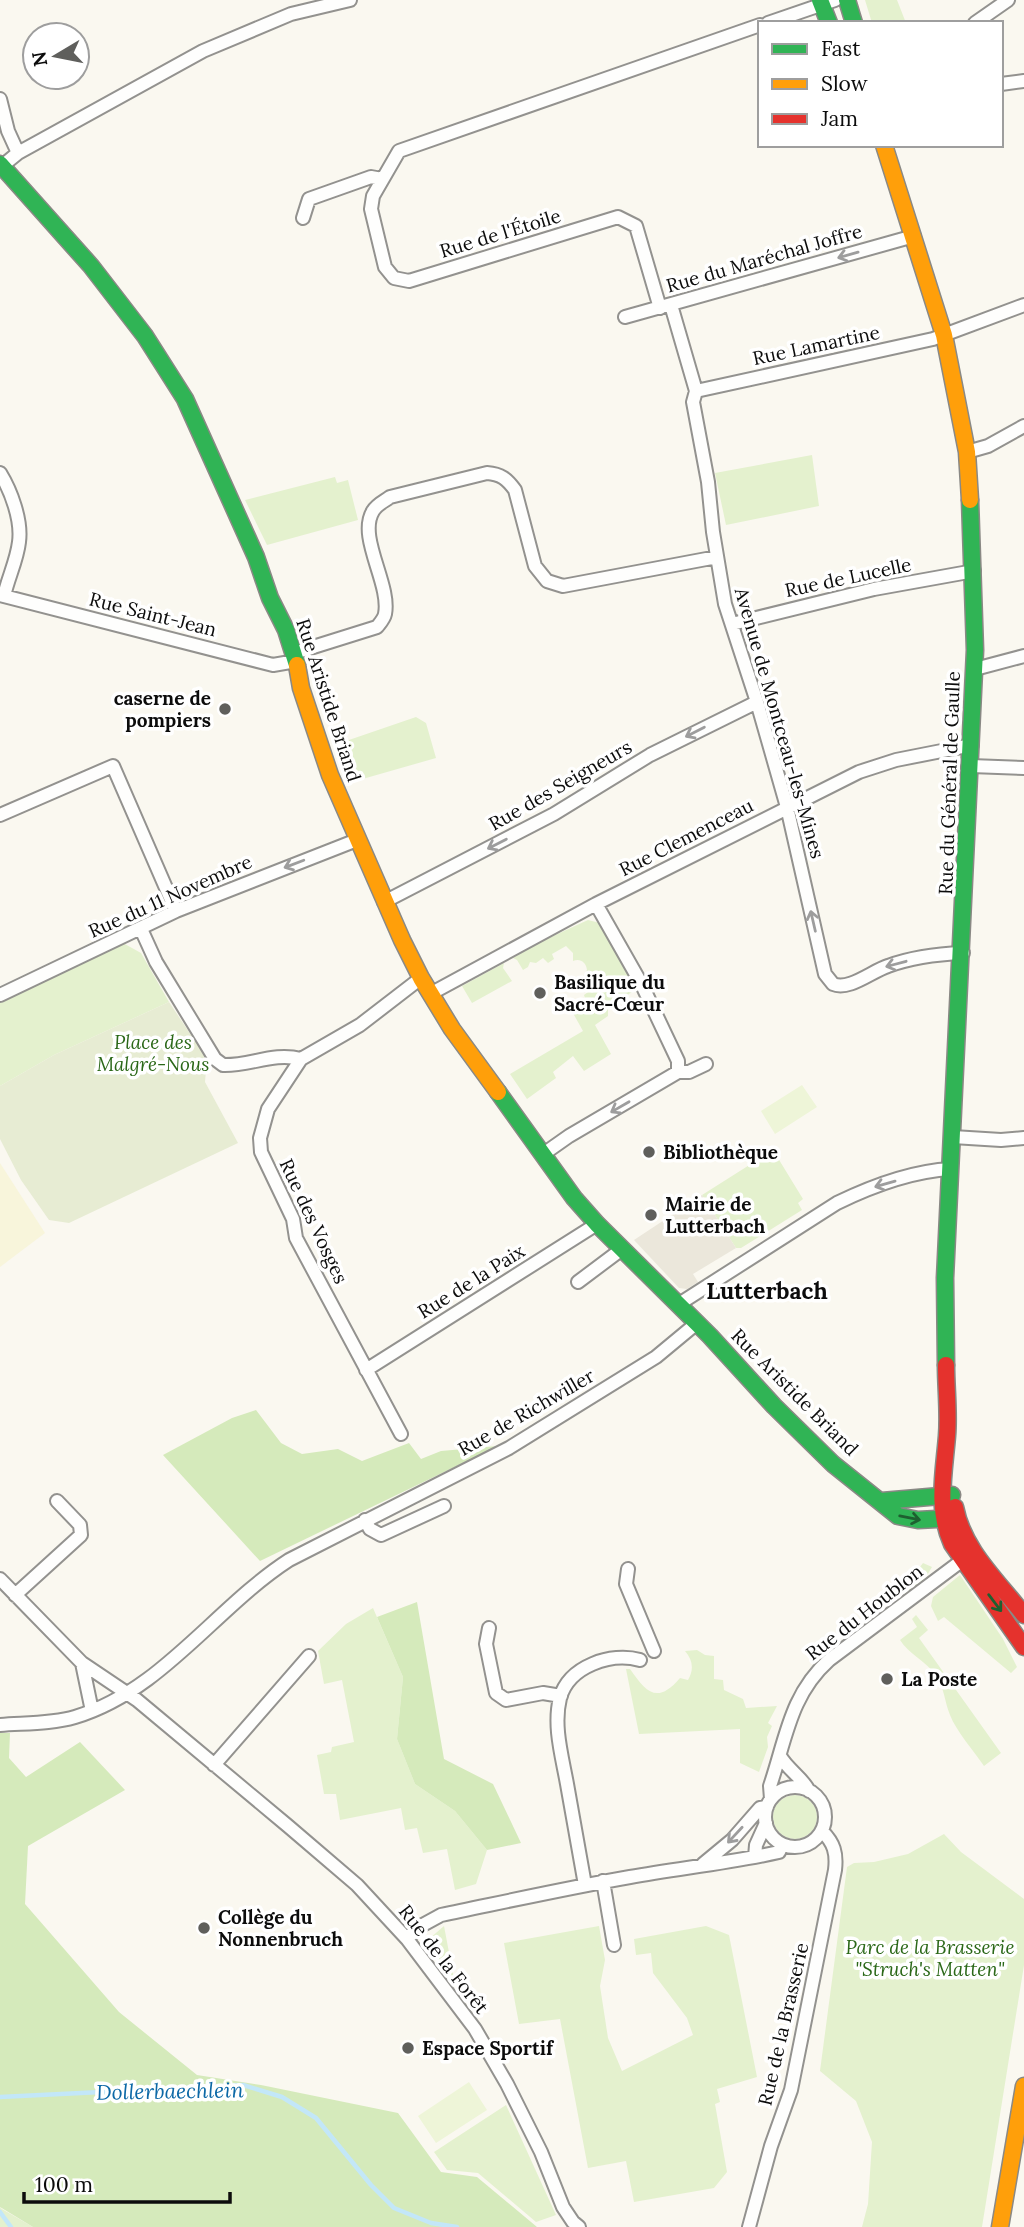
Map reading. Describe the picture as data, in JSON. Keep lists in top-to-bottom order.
{
  "streets": {
    "main road": ["Rue Aristide Briand", "Rue du Général de Gaulle"],
    "street": [
      "Rue de l'Étoile",
      "Rue du Maréchal Joffre",
      "Rue Lamartine",
      "Rue de Lucelle",
      "Rue Saint-Jean",
      "Avenue de Montceau-les-Mines",
      "Rue des Seigneurs",
      "Rue Clemenceau",
      "Rue du 11 Novembre",
      "Rue des Vosges",
      "Rue de la Paix",
      "Rue de Richwiller",
      "Rue du Houblon",
      "Rue de la Forêt",
      "Rue de la Brasserie"
    ]
  },
  "crossings": [
    ["Rue de l'Étoile", "Rue du Maréchal Joffre"],
    ["Rue de l'Étoile", "Avenue de Montceau-les-Mines"],
    ["Rue du Maréchal Joffre", "Avenue de Montceau-les-Mines"],
    ["Rue du Maréchal Joffre", "Rue du Général de Gaulle"],
    ["Rue Lamartine", "Avenue de Montceau-les-Mines"],
    ["Rue Lamartine", "Rue du Général de Gaulle"],
    ["Rue de Lucelle", "Avenue de Montceau-les-Mines"],
    ["Rue de Lucelle", "Rue du Général de Gaulle"],
    ["Rue Saint-Jean", "Rue Aristide Briand"],
    ["Rue Saint-Jean", "Avenue de Montceau-les-Mines"],
    ["Rue Aristide Briand", "Rue du Général de Gaulle"],
    ["Rue Aristide Briand", "Rue des Seigneurs"],
    ["Rue Aristide Briand", "Rue Clemenceau"],
    ["Rue Aristide Briand", "Rue du 11 Novembre"],
    ["Rue Aristide Briand", "Rue de la Paix"],
    ["Rue Aristide Briand", "Rue de Richwiller"],
    ["Avenue de Montceau-les-Mines", "Rue du Général de Gaulle"],
    ["Avenue de Montceau-les-Mines", "Rue des Seigneurs"],
    ["Avenue de Montceau-les-Mines", "Rue Clemenceau"],
    ["Rue du Général de Gaulle", "Rue Clemenceau"],
    ["Rue des Vosges", "Rue de la Paix"],
    ["Rue de Richwiller", "Rue de la Forêt"],
    ["Rue du Houblon", "Rue de la Brasserie"]
  ],
  "one_way": ["Rue du Maréchal Joffre", "Rue des Seigneurs", "Rue du 11 Novembre"],
  "districts": ["Lutterbach"],
  "water": ["Dollerbaechlein"],
  "parks": ["Place des Malgré-Nous", "Parc de la Brasserie \"Struch's Matten\""],
  "places": [
    "caserne de pompiers",
    "Basilique du Sacré-Cœur",
    "Bibliothèque",
    "Mairie de Lutterbach",
    "La Poste",
    "Collège du Nonnenbruch",
    "Espace Sportif"
  ],
  "legend": ["Fast", "Slow", "Jam"],
  "scale_bar": "100 m",
  "north": "left"
}
